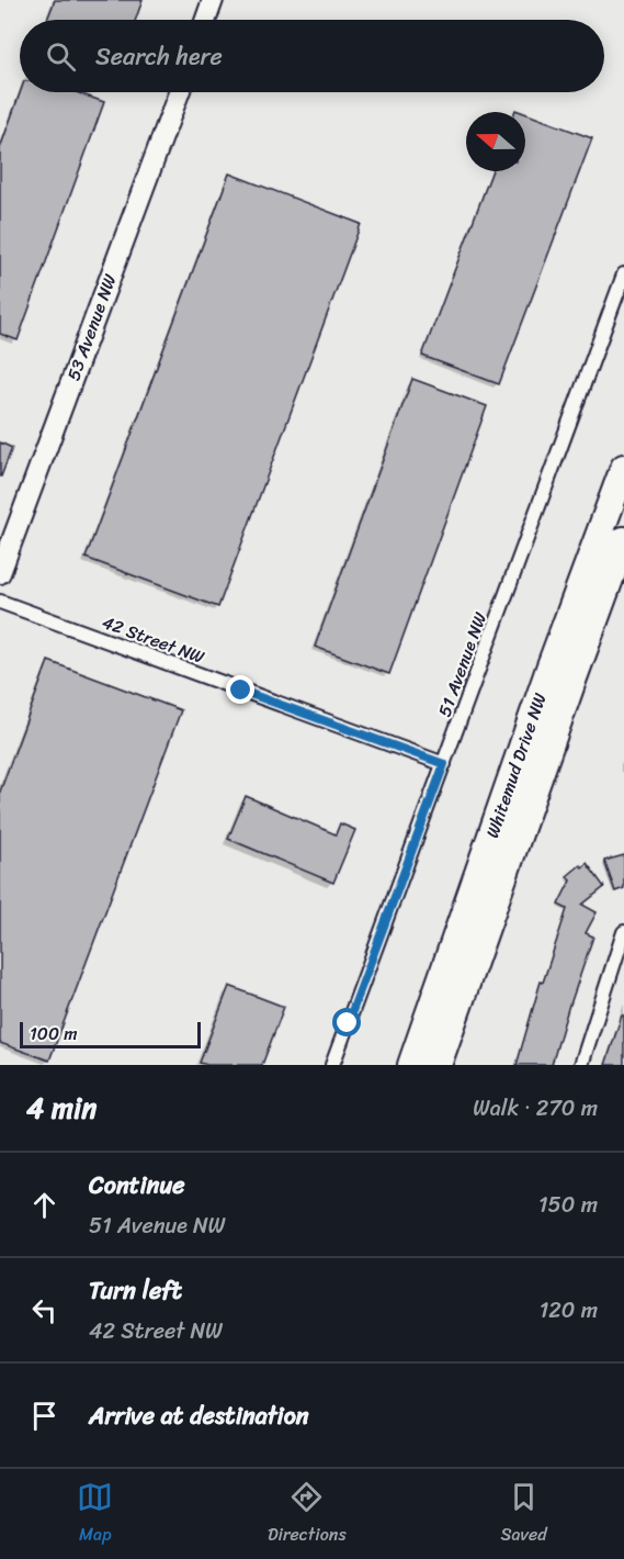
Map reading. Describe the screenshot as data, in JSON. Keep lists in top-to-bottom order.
{
  "streets": {
    "highway": ["Whitemud Drive NW"],
    "street": ["53 Avenue NW", "42 Street NW", "51 Avenue NW"]
  },
  "crossings": [
    ["42 Street NW", "51 Avenue NW"]
  ],
  "scale_bar": "100 m",
  "north": "left",
  "page": {
    "search": "Search here",
    "scale": "100 m",
    "heading": ["4 min", "Walk · 270 m"],
    "list": [
      ["Continue", "51 Avenue NW", "150 m"],
      ["Turn left", "42 Street NW", "120 m"],
      "Arrive at destination"
    ],
    "nav": ["Map", "Directions", "Saved"]
  }
}
